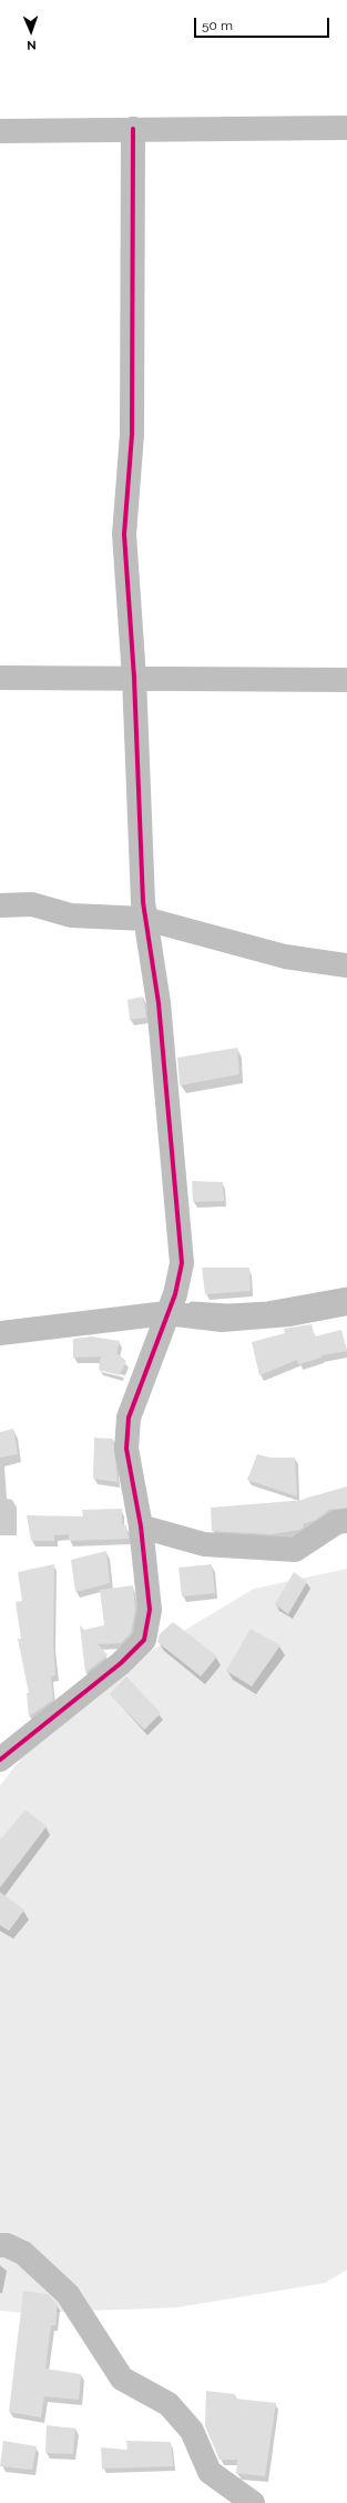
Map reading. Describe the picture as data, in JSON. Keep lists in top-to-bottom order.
{
  "scale_bar": "50 m",
  "north": "bottom"
}
